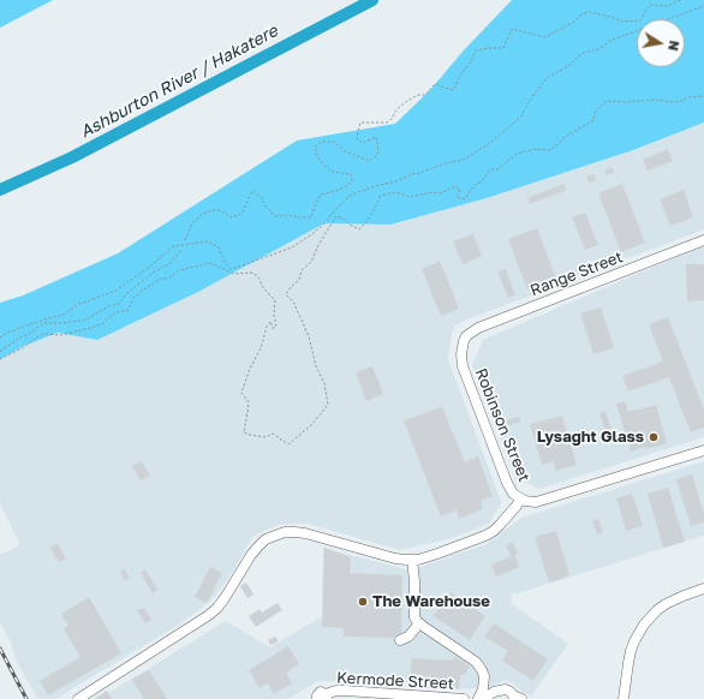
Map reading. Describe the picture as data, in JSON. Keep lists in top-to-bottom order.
{
  "streets": {
    "street": ["Range Street", "Robinson Street", "Kermode Street"]
  },
  "crossings": [
    ["Range Street", "Robinson Street"]
  ],
  "water": ["Ashburton River / Hakatere"],
  "places": ["Lysaght Glass", "The Warehouse"],
  "north": "right"
}
